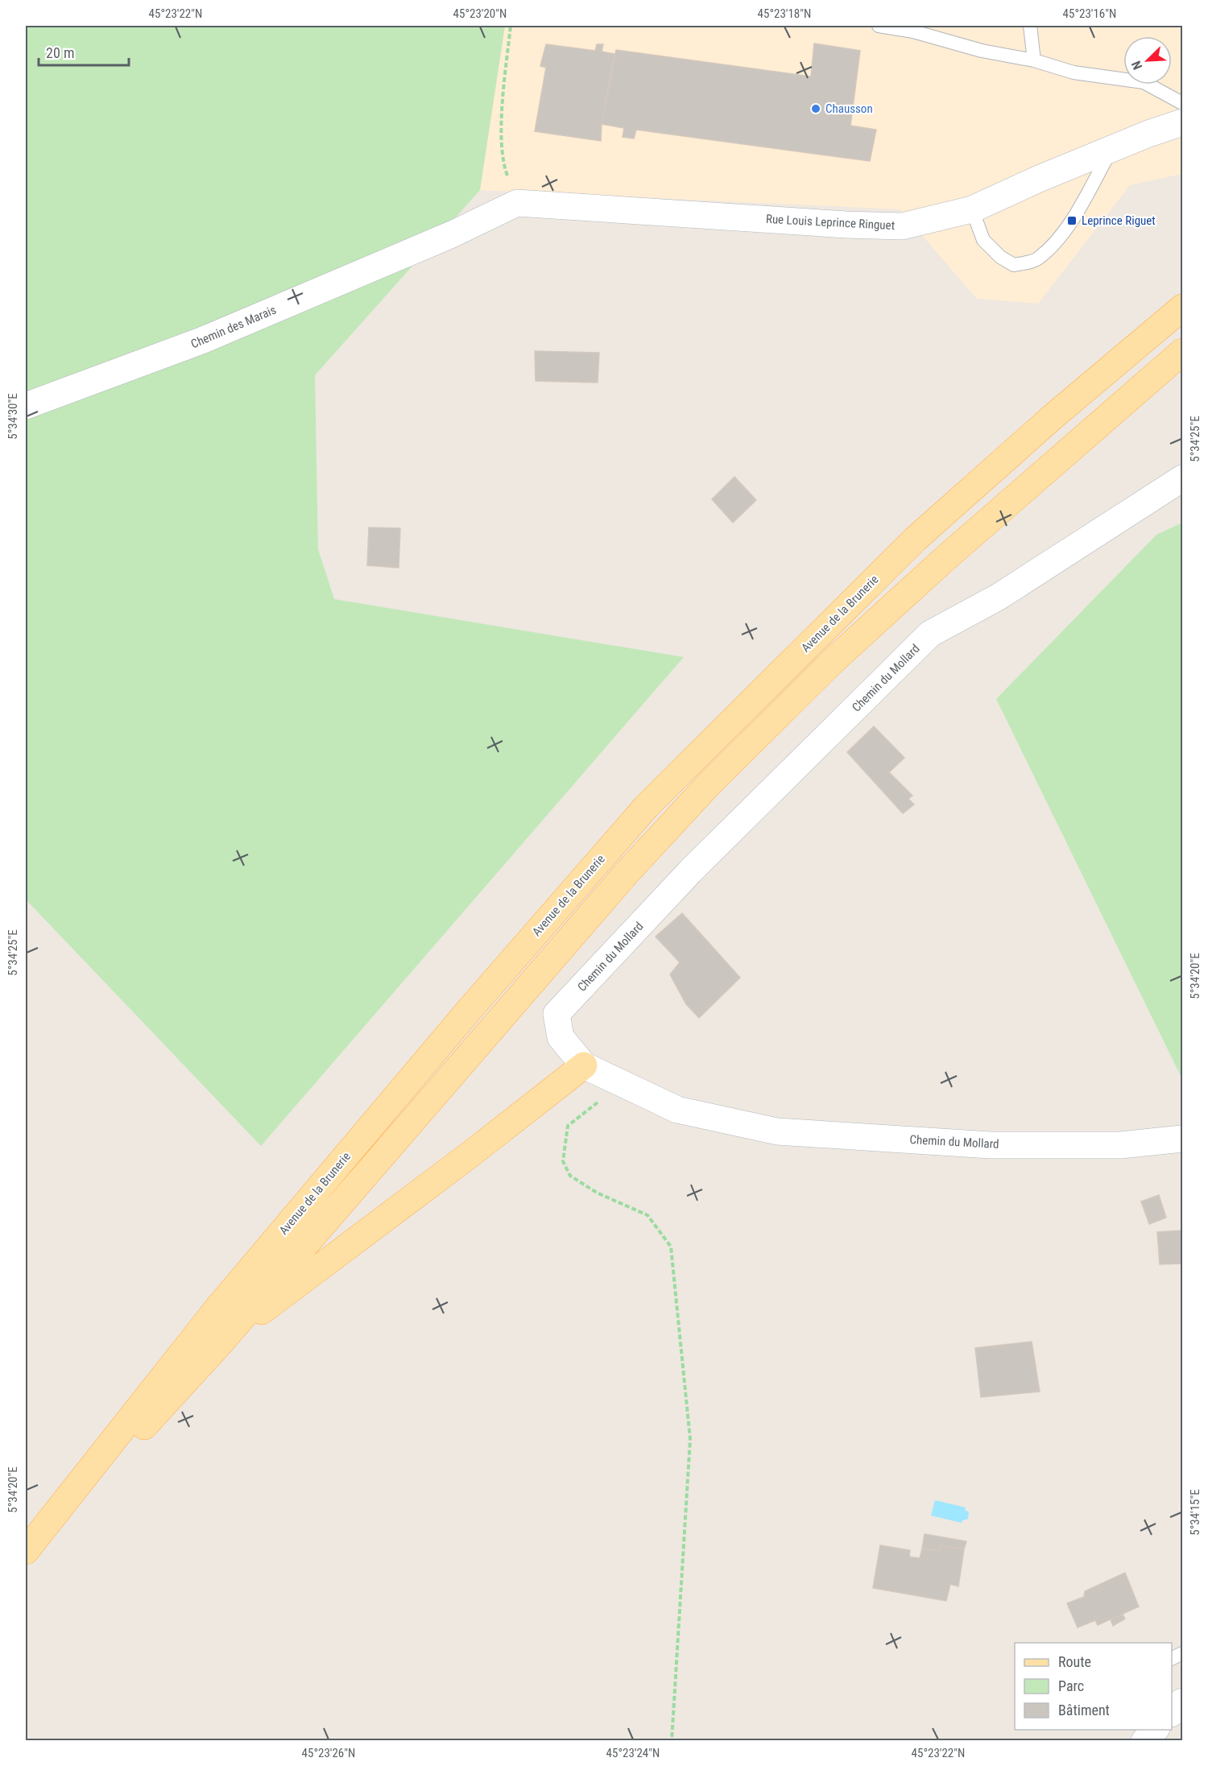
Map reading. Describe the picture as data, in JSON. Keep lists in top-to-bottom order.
{
  "streets": {
    "main road": ["Avenue de la Brunerie"],
    "street": ["Rue Louis Leprince Ringuet", "Chemin des Marais", "Chemin du Mollard"]
  },
  "crossings": [
    ["Rue Louis Leprince Ringuet", "Chemin des Marais"]
  ],
  "places": {
    "other": ["Chausson"],
    "transit": ["Leprince Riguet"]
  },
  "legend": ["Route", "Parc", "Bâtiment"],
  "scale_bar": "20 m",
  "north": "bottom left",
  "coordinates": [
    "45°23'22\"N",
    "45°23'20\"N",
    "45°23'18\"N",
    "45°23'16\"N",
    "5°34'30\"E",
    "5°34'25\"E",
    "5°34'20\"E",
    "5°34'15\"E",
    "45°23'26\"N",
    "45°23'24\"N"
  ]
}
